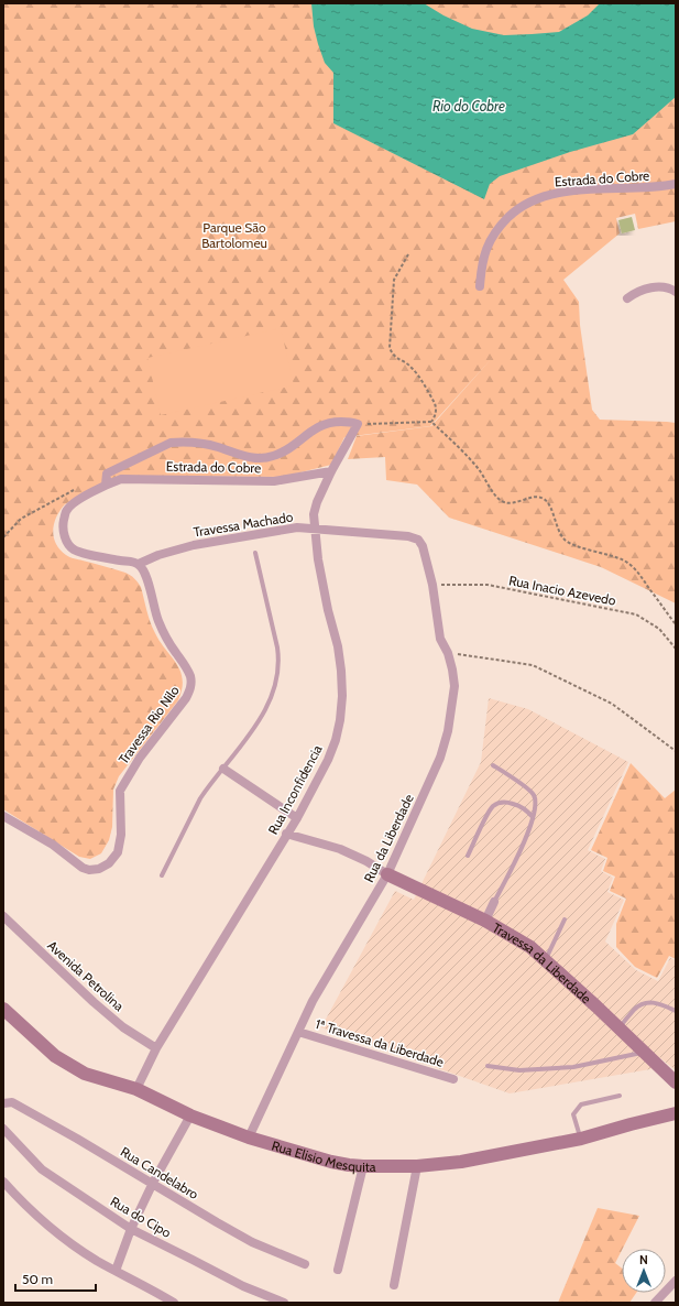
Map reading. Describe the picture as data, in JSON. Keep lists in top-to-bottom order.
{
  "streets": {
    "street": [
      "Estrada do Cobre",
      "Travessa Machado",
      "Travessa Rio Nilo",
      "Rua Inconfidencia",
      "Rua da Liberdade",
      "Travessa da Liberdade",
      "Avenida Petrolina",
      "1ª Travessa da Liberdade",
      "Rua Elisio Mesquita",
      "Rua Candelabro",
      "Rua do Cipo"
    ],
    "path": ["Rua Inacio Azevedo"]
  },
  "crossings": [
    ["Estrada do Cobre", "Rua Inconfidencia"],
    ["Travessa Machado", "Travessa Rio Nilo"],
    ["Travessa Machado", "Rua Inconfidencia"],
    ["Travessa Machado", "Rua da Liberdade"],
    ["Rua Inacio Azevedo", "Rua da Liberdade"],
    ["Rua Inconfidencia", "Avenida Petrolina"],
    ["Rua Inconfidencia", "Rua Elisio Mesquita"],
    ["Rua da Liberdade", "Travessa da Liberdade"],
    ["Rua da Liberdade", "1ª Travessa da Liberdade"],
    ["Rua da Liberdade", "Rua Elisio Mesquita"]
  ],
  "water": ["Rio do Cobre"],
  "parks": ["Parque São Bartolomeu"],
  "scale_bar": "50 m",
  "north": "top"
}
